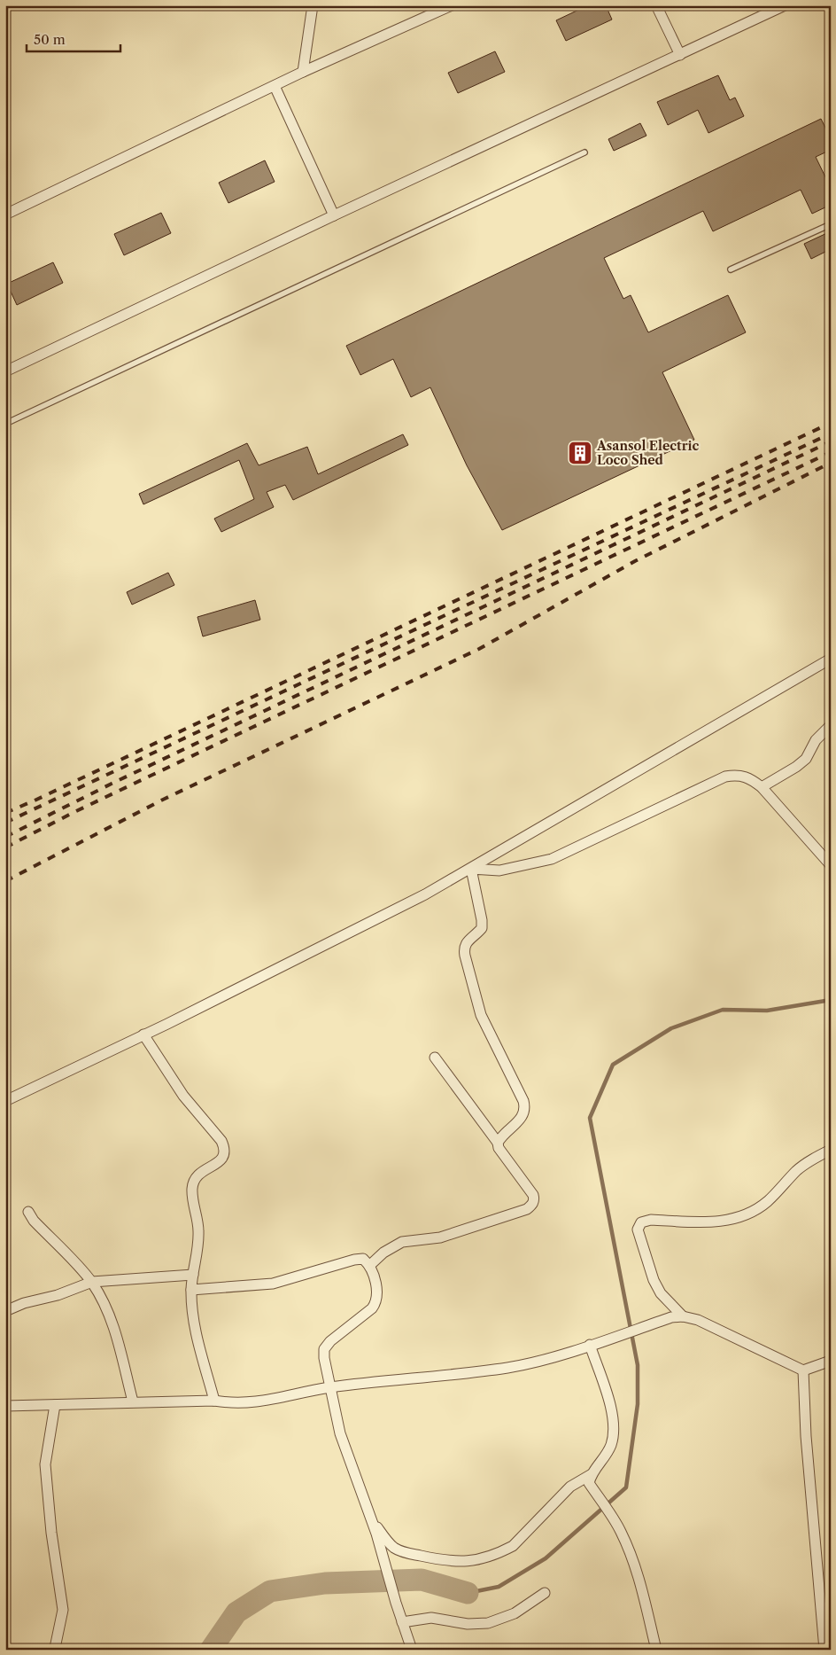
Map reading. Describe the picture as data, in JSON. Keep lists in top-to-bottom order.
{
  "places": {
    "building": ["Asansol Electric Loco Shed"]
  },
  "scale_bar": "50 m"
}
